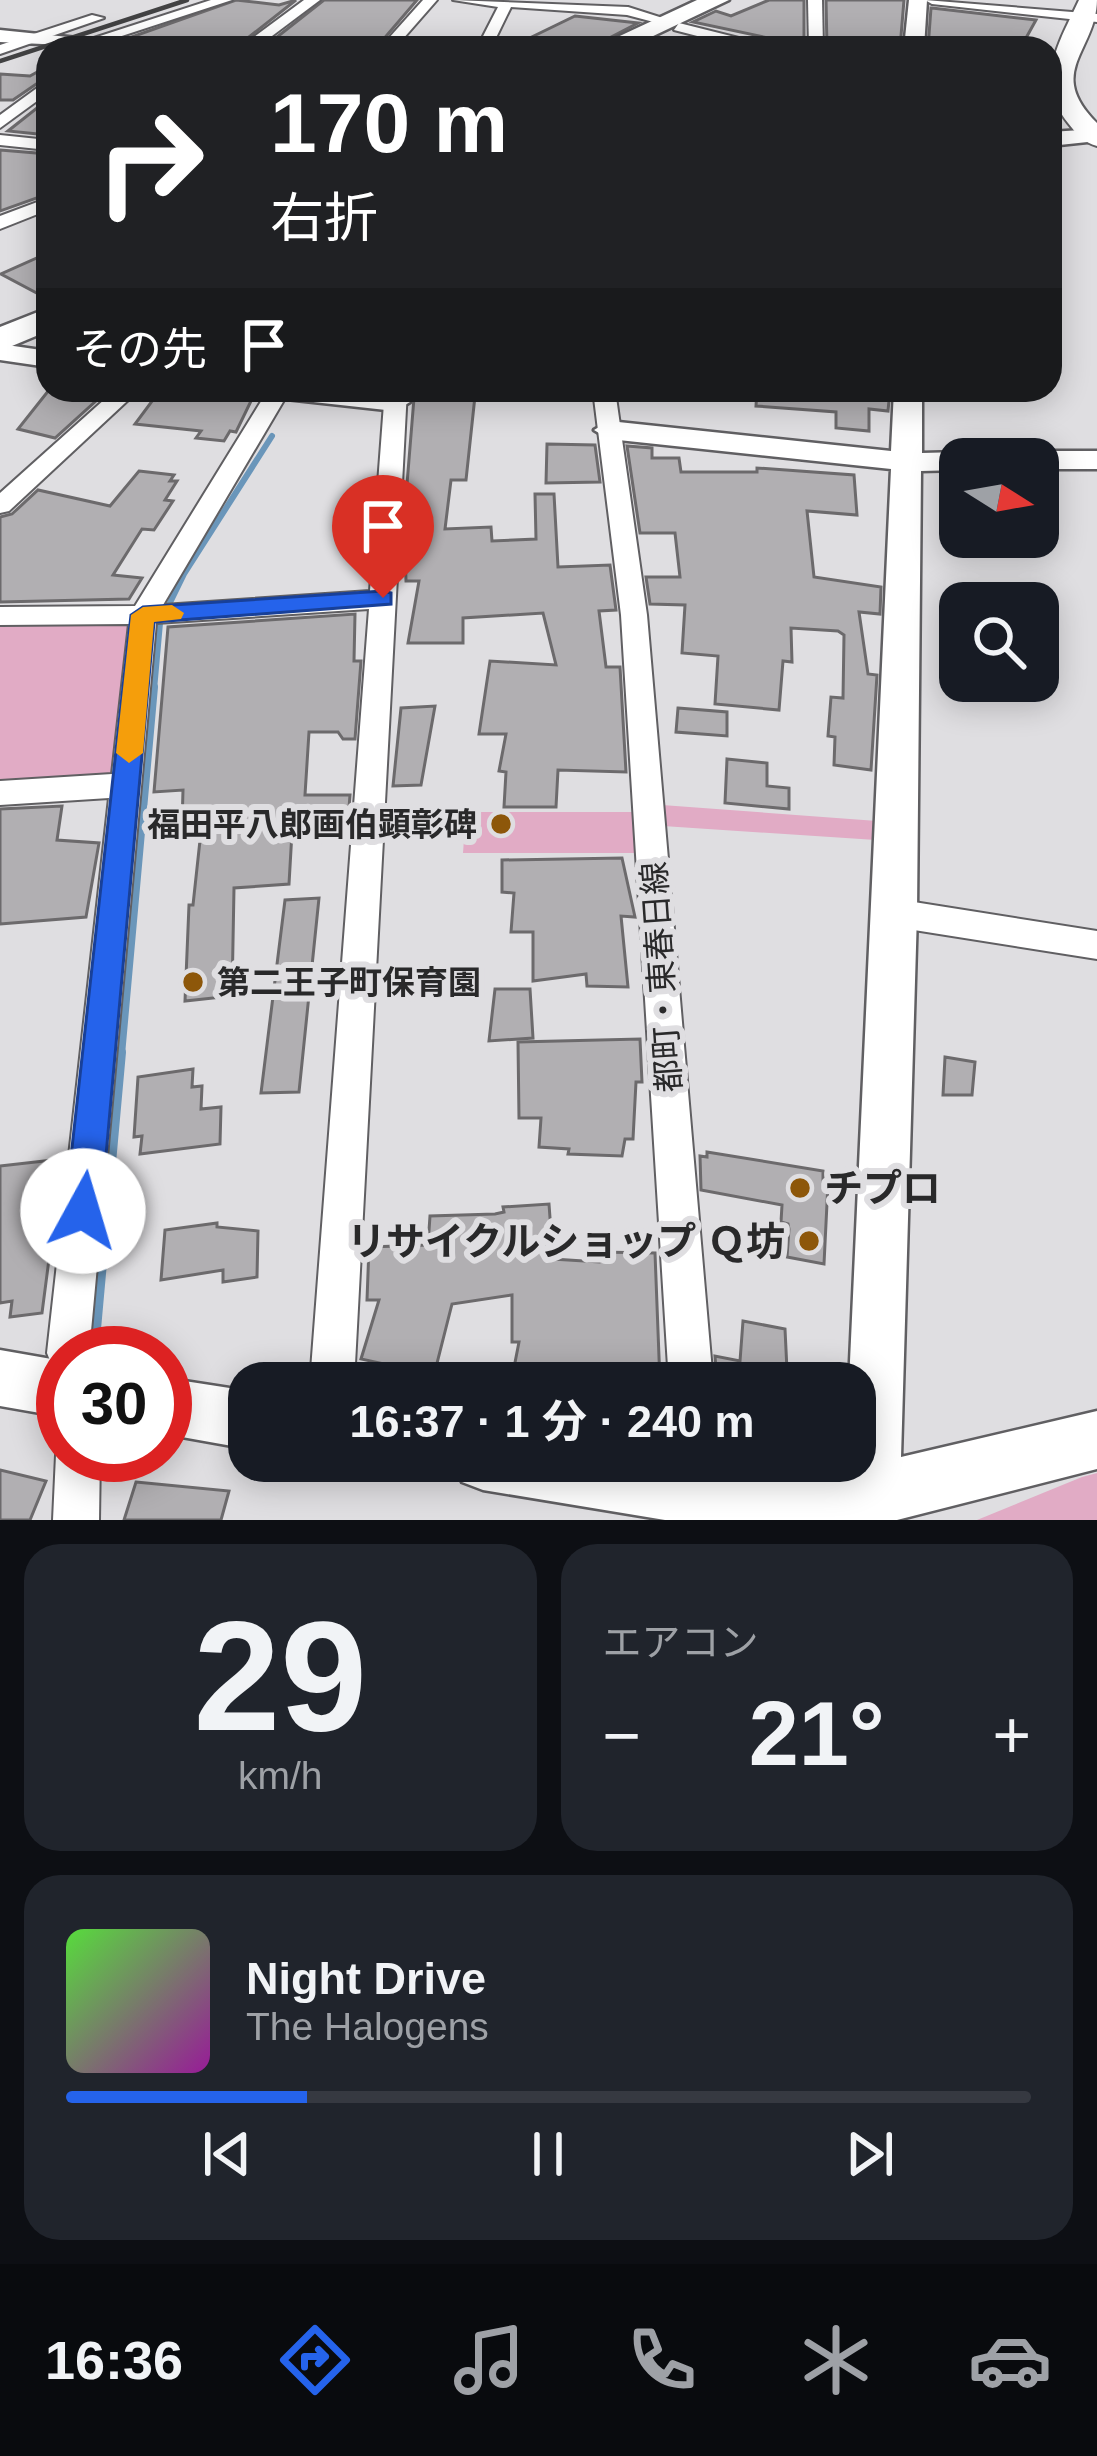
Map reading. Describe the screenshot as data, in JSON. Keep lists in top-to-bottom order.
{
  "streets": {
    "street": ["都町・東春日線"]
  },
  "places": [
    "福田平八郎画伯顕彰碑",
    "第二王子町保育園",
    "チプロ",
    "リサイクルショップ Ｑ坊"
  ],
  "north": "right",
  "page": {
    "turn": ["170 m", "右折"],
    "then": "その先",
    "limit": "30",
    "trip": "16:37 · 1 分 · 240 m",
    "tile": [
      ["29", "km/h"],
      "エアコン"
    ],
    "heat": ["−", "21°", "+"],
    "song": ["Night Drive", "The Halogens"],
    "tabs": "16:36"
  }
}
